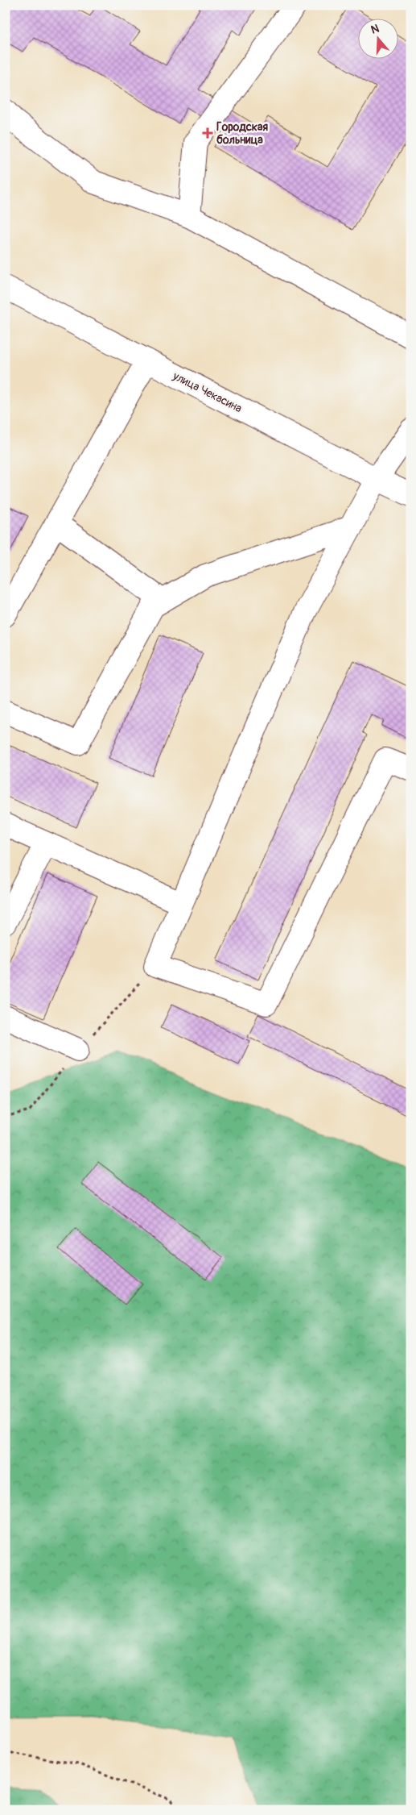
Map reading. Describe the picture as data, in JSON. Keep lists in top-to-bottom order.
{
  "streets": {
    "street": ["улица Чекасина"]
  },
  "places": {
    "health": ["Городская больница"]
  },
  "north": "top"
}
